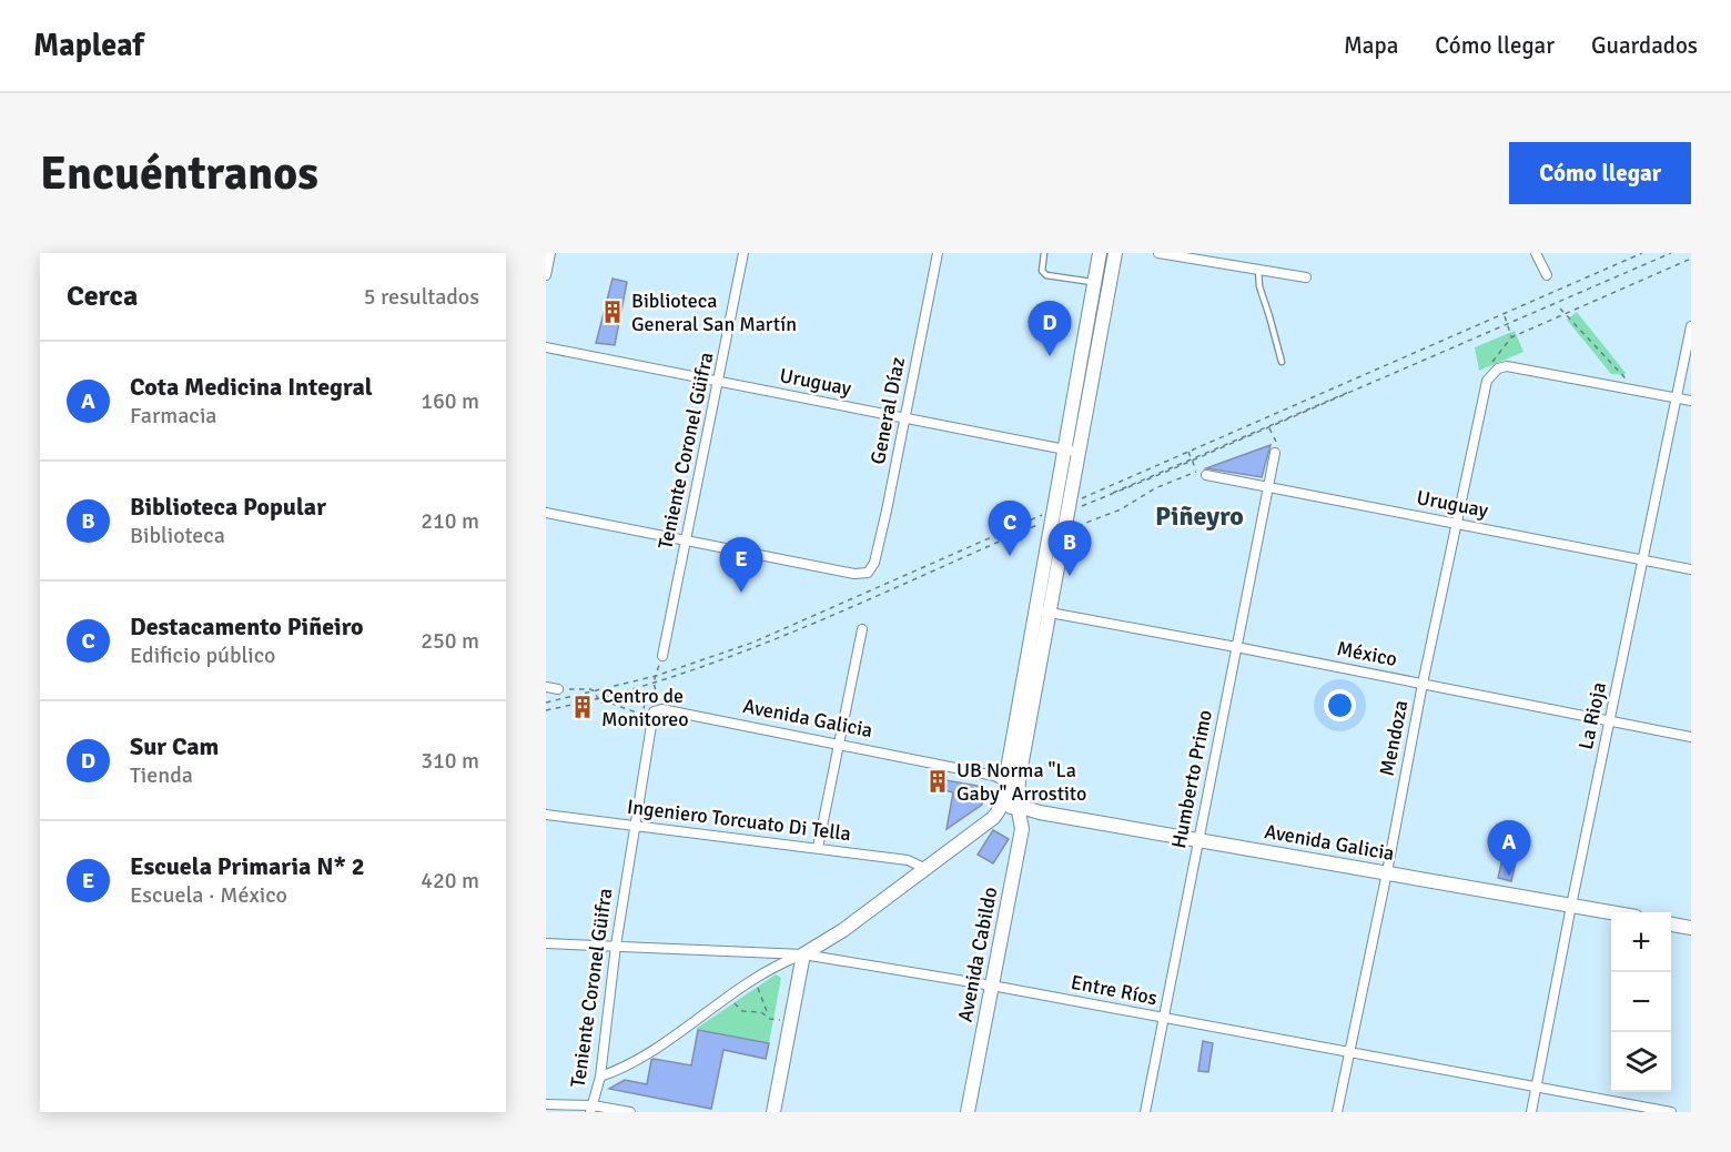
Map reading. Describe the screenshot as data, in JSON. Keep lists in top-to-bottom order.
{
  "streets": {
    "main road": ["Avenida Galicia", "Avenida Cabildo"],
    "street": [
      "Uruguay",
      "General Díaz",
      "Teniente Coronel Güifra",
      "México",
      "La Rioja",
      "Mendoza",
      "Humberto Primo",
      "Ingeniero Torcuato Di Tella",
      "Entre Ríos"
    ]
  },
  "crossings": [
    ["Uruguay", "General Díaz"],
    ["Uruguay", "Teniente Coronel Güifra"],
    ["Uruguay", "La Rioja"],
    ["Uruguay", "Mendoza"],
    ["Uruguay", "Humberto Primo"],
    ["General Díaz", "Teniente Coronel Güifra"],
    ["Teniente Coronel Güifra", "Avenida Galicia"],
    ["Teniente Coronel Güifra", "Ingeniero Torcuato Di Tella"],
    ["Teniente Coronel Güifra", "Entre Ríos"],
    ["México", "La Rioja"],
    ["México", "Mendoza"],
    ["México", "Humberto Primo"],
    ["México", "Avenida Cabildo"],
    ["La Rioja", "Avenida Galicia"],
    ["La Rioja", "Entre Ríos"],
    ["Avenida Galicia", "Mendoza"],
    ["Avenida Galicia", "Humberto Primo"],
    ["Avenida Galicia", "Avenida Cabildo"],
    ["Mendoza", "Entre Ríos"],
    ["Humberto Primo", "Entre Ríos"],
    ["Avenida Cabildo", "Entre Ríos"]
  ],
  "districts": ["Piñeyro"],
  "places": {
    "building": ["Biblioteca General San Martín", "Centro de Monitoreo", "UB Norma \"La Gaby\" Arrostito"]
  },
  "page": {
    "header": "Mapleaf",
    "nav": ["Mapa", "Cómo llegar", "Guardados"],
    "buttons": "Cómo llegar",
    "title": "Encuéntranos",
    "heading": ["Cerca", "5 resultados"],
    "pins": [
      "D",
      "C",
      "B",
      "E",
      "A"
    ],
    "list": [
      {
        "mark": "A",
        "name": "Cota Medicina Integral",
        "note": "Farmacia",
        "value": "160 m"
      },
      {
        "mark": "B",
        "name": "Biblioteca Popular",
        "note": "Biblioteca",
        "value": "210 m"
      },
      {
        "mark": "C",
        "name": "Destacamento Piñeiro",
        "note": "Edificio público",
        "value": "250 m"
      },
      {
        "mark": "D",
        "name": "Sur Cam",
        "note": "Tienda",
        "value": "310 m"
      },
      {
        "mark": "E",
        "name": "Escuela Primaria N* 2",
        "note": "Escuela · México",
        "value": "420 m"
      }
    ],
    "map_buttons": ["+", "−"]
  }
}
